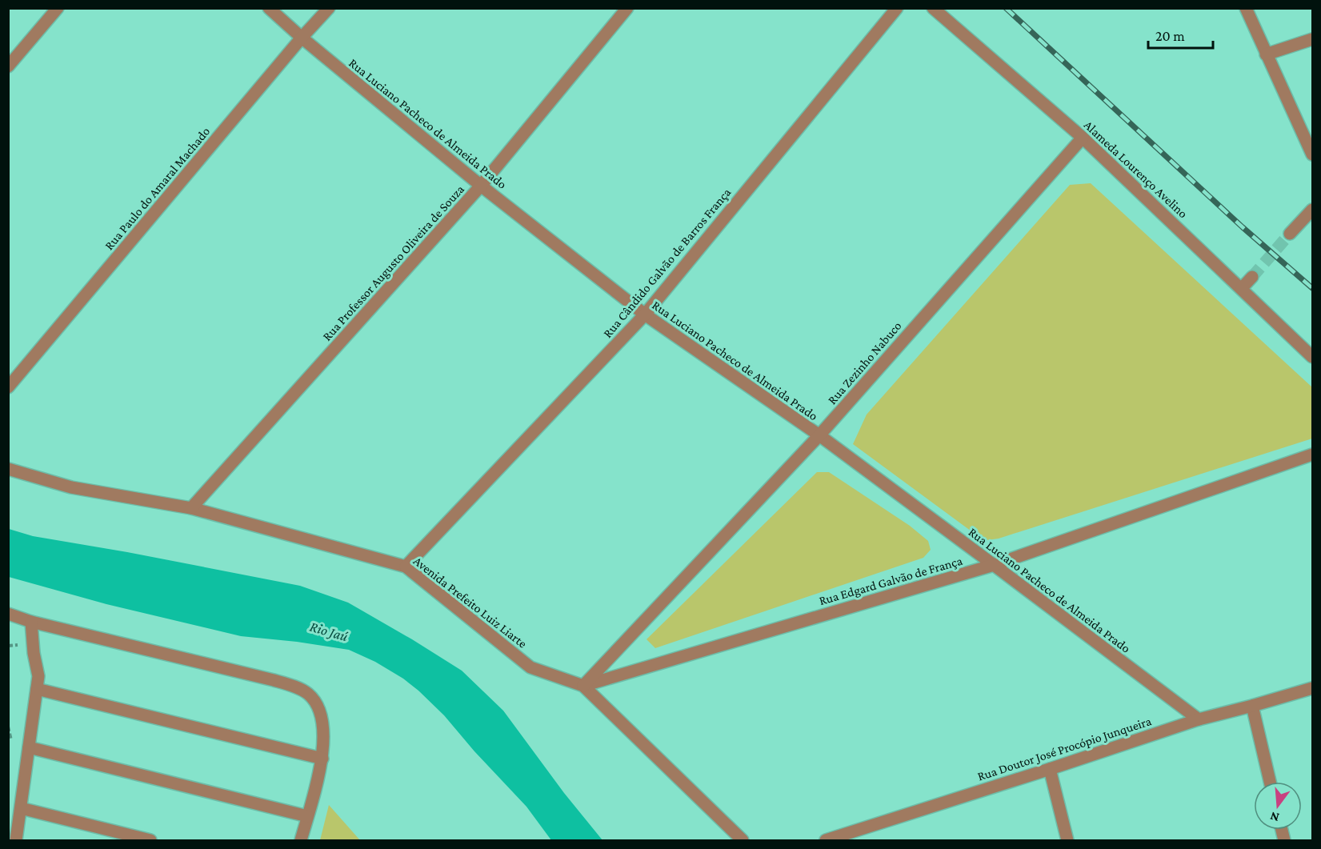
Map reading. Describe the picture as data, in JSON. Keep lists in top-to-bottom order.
{
  "streets": {
    "street": [
      "Rua Luciano Pacheco de Almeida Prado",
      "Alameda Lourenço Avelino",
      "Rua Paulo do Amaral Machado",
      "Rua Professor Augusto Oliveira de Souza",
      "Rua Cândido Galvão de Barros França",
      "Rua Zezinho Nabuco",
      "Rua Edgard Galvão de França",
      "Avenida Prefeito Luiz Liarte",
      "Rua Doutor José Procópio Junqueira"
    ]
  },
  "crossings": [
    ["Rua Luciano Pacheco de Almeida Prado", "Rua Paulo do Amaral Machado"],
    ["Rua Luciano Pacheco de Almeida Prado", "Rua Professor Augusto Oliveira de Souza"],
    ["Rua Luciano Pacheco de Almeida Prado", "Rua Cândido Galvão de Barros França"],
    ["Rua Luciano Pacheco de Almeida Prado", "Rua Zezinho Nabuco"],
    ["Rua Luciano Pacheco de Almeida Prado", "Rua Edgard Galvão de França"],
    ["Rua Luciano Pacheco de Almeida Prado", "Rua Doutor José Procópio Junqueira"],
    ["Alameda Lourenço Avelino", "Rua Zezinho Nabuco"],
    ["Rua Professor Augusto Oliveira de Souza", "Avenida Prefeito Luiz Liarte"],
    ["Rua Cândido Galvão de Barros França", "Avenida Prefeito Luiz Liarte"],
    ["Rua Zezinho Nabuco", "Rua Edgard Galvão de França"],
    ["Rua Zezinho Nabuco", "Avenida Prefeito Luiz Liarte"],
    ["Rua Edgard Galvão de França", "Avenida Prefeito Luiz Liarte"]
  ],
  "water": ["Rio Jaú"],
  "scale_bar": "20 m",
  "north": "bottom"
}
